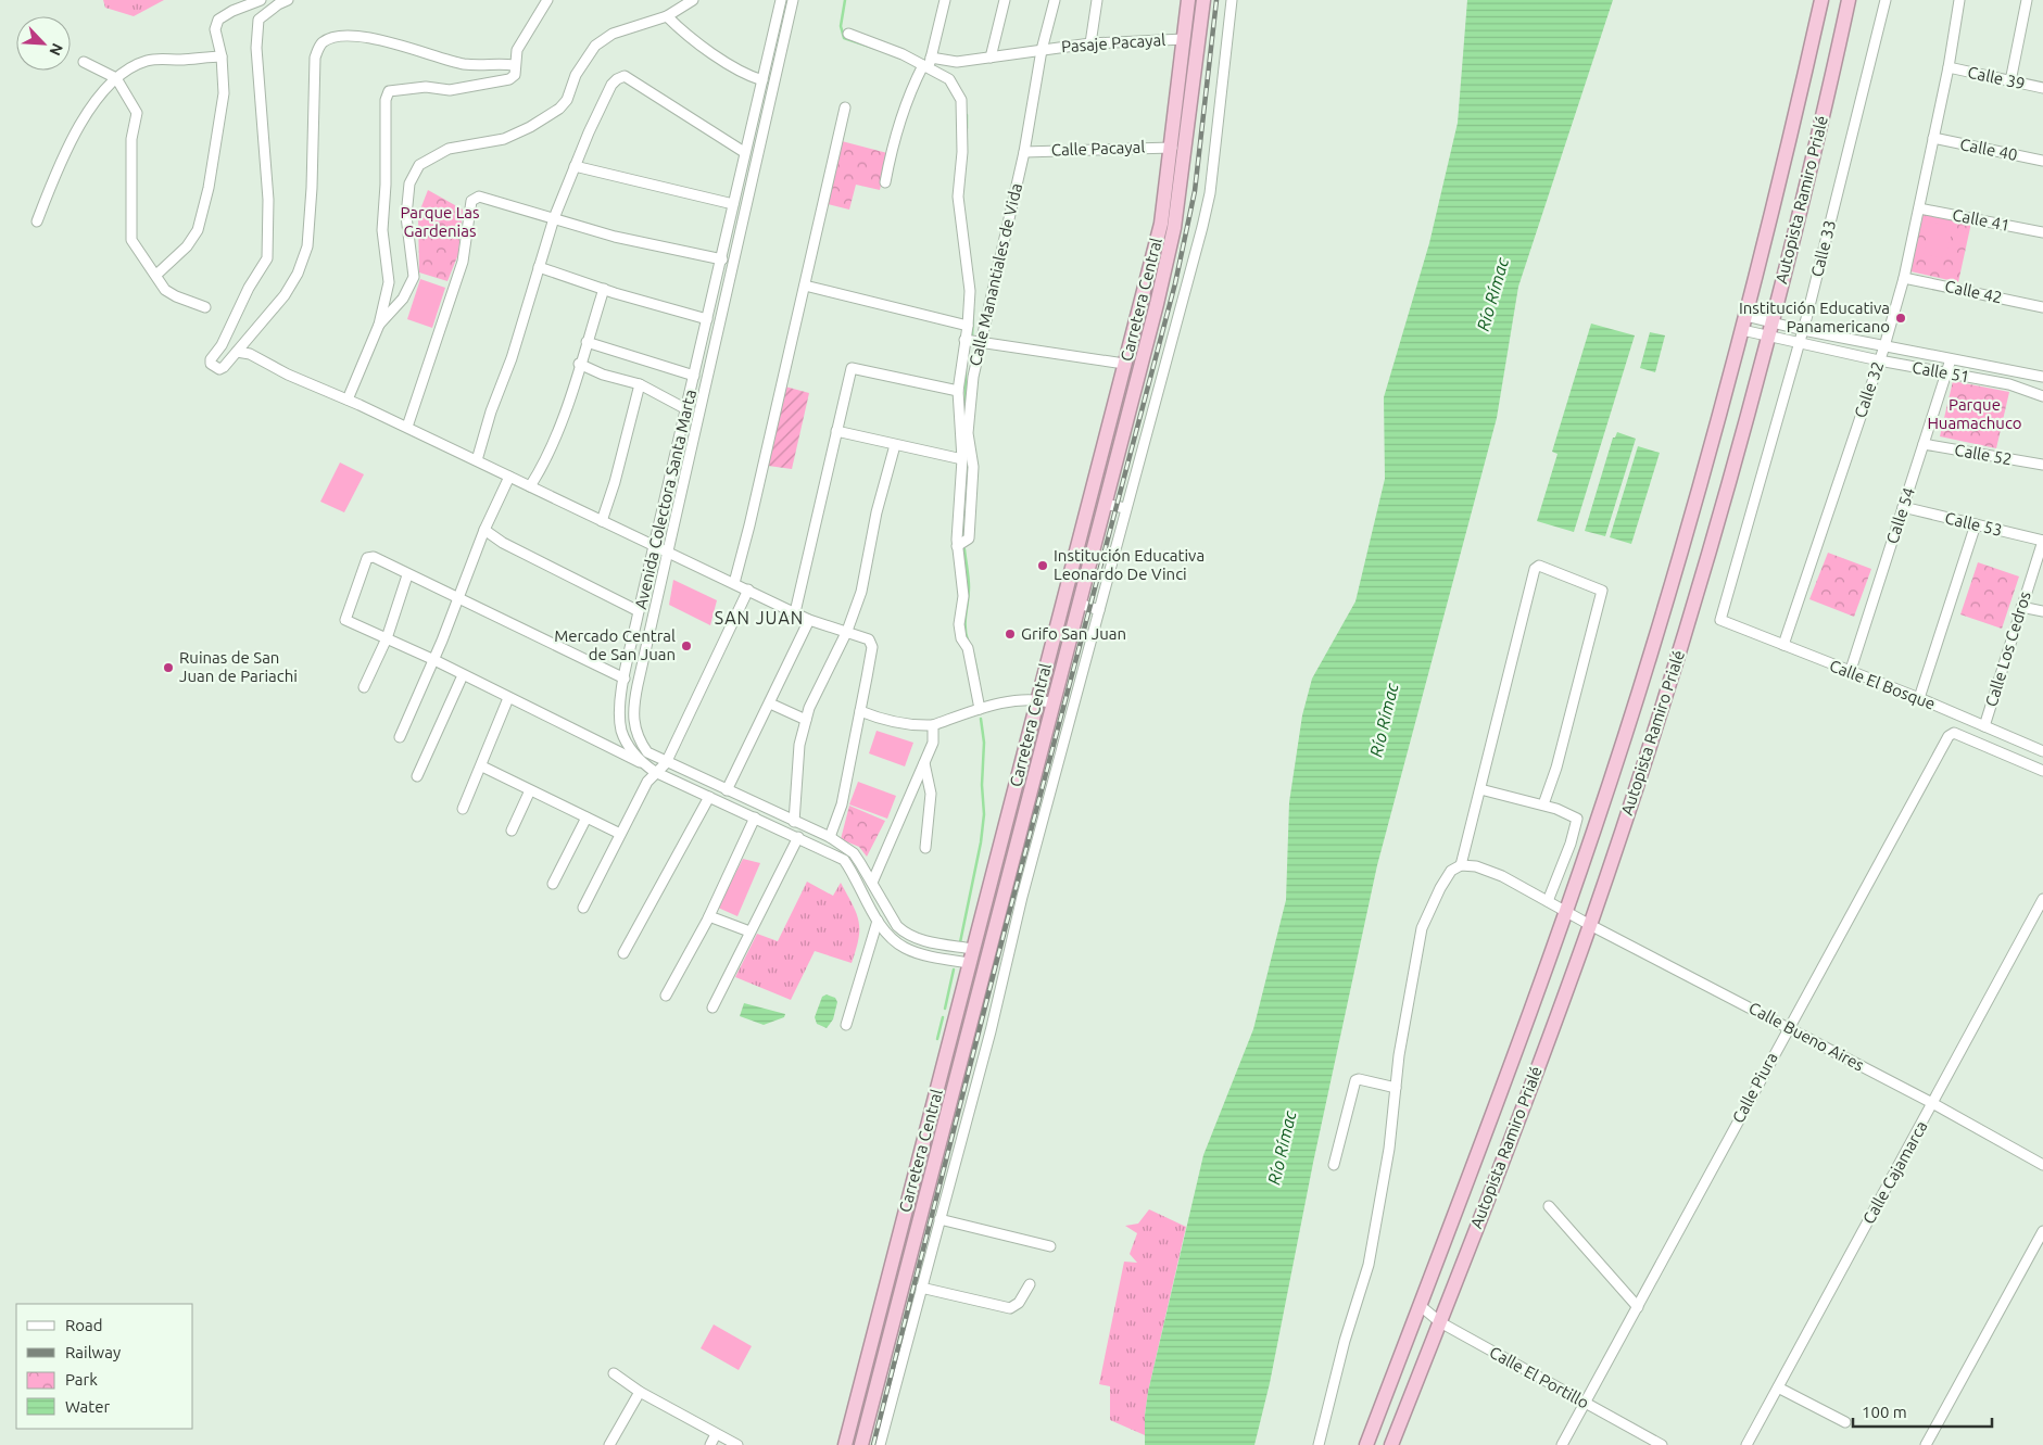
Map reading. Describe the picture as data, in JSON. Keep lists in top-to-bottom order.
{
  "streets": {
    "highway": ["Autopista Ramiro Prialé", "Carretera Central"],
    "street": [
      "Pasaje Pacayal",
      "Calle 39",
      "Calle Pacayal",
      "Calle 40",
      "Calle 41",
      "Calle 33",
      "Calle Manantiales de Vida",
      "Calle 42",
      "Calle 51",
      "Calle 32",
      "Calle 52",
      "Avenida Colectora Santa Marta",
      "Calle 54",
      "Calle 53",
      "Calle Los Cedros",
      "Calle El Bosque",
      "Calle Bueno Aires",
      "Calle Piura",
      "Calle Cajamarca",
      "Calle El Portillo"
    ]
  },
  "crossings": [
    ["Pasaje Pacayal", "Calle Manantiales de Vida"],
    ["Pasaje Pacayal", "Carretera Central"],
    ["Calle 39", "Calle 32"],
    ["Calle Pacayal", "Calle Manantiales de Vida"],
    ["Calle Pacayal", "Carretera Central"],
    ["Calle 40", "Calle 32"],
    ["Autopista Ramiro Prialé", "Calle 51"],
    ["Autopista Ramiro Prialé", "Calle Bueno Aires"],
    ["Autopista Ramiro Prialé", "Calle El Portillo"],
    ["Calle 41", "Calle 32"],
    ["Calle 33", "Calle 51"],
    ["Calle 33", "Calle El Bosque"],
    ["Calle 42", "Calle 32"],
    ["Carretera Central", "Avenida Colectora Santa Marta"],
    ["Calle 51", "Calle 32"],
    ["Calle 51", "Calle 54"],
    ["Calle 32", "Calle El Bosque"],
    ["Calle 52", "Calle 54"],
    ["Calle 54", "Calle 53"],
    ["Calle 54", "Calle El Bosque"],
    ["Calle 53", "Calle Los Cedros"],
    ["Calle Los Cedros", "Calle El Bosque"],
    ["Calle Bueno Aires", "Calle Piura"],
    ["Calle Bueno Aires", "Calle Cajamarca"],
    ["Calle Piura", "Calle El Portillo"]
  ],
  "districts": ["SAN JUAN"],
  "water": ["Río Rímac"],
  "parks": ["Parque Las Gardenias", "Parque Huamachuco"],
  "places": [
    "Institución Educativa Panamericano",
    "Institución Educativa Leonardo De Vinci",
    "Grifo San Juan",
    "Mercado Central de San Juan",
    "Ruinas de San Juan de Pariachi"
  ],
  "legend": [
    "Road",
    "Railway",
    "Park",
    "Water"
  ],
  "scale_bar": "100 m",
  "north": "bottom right"
}
